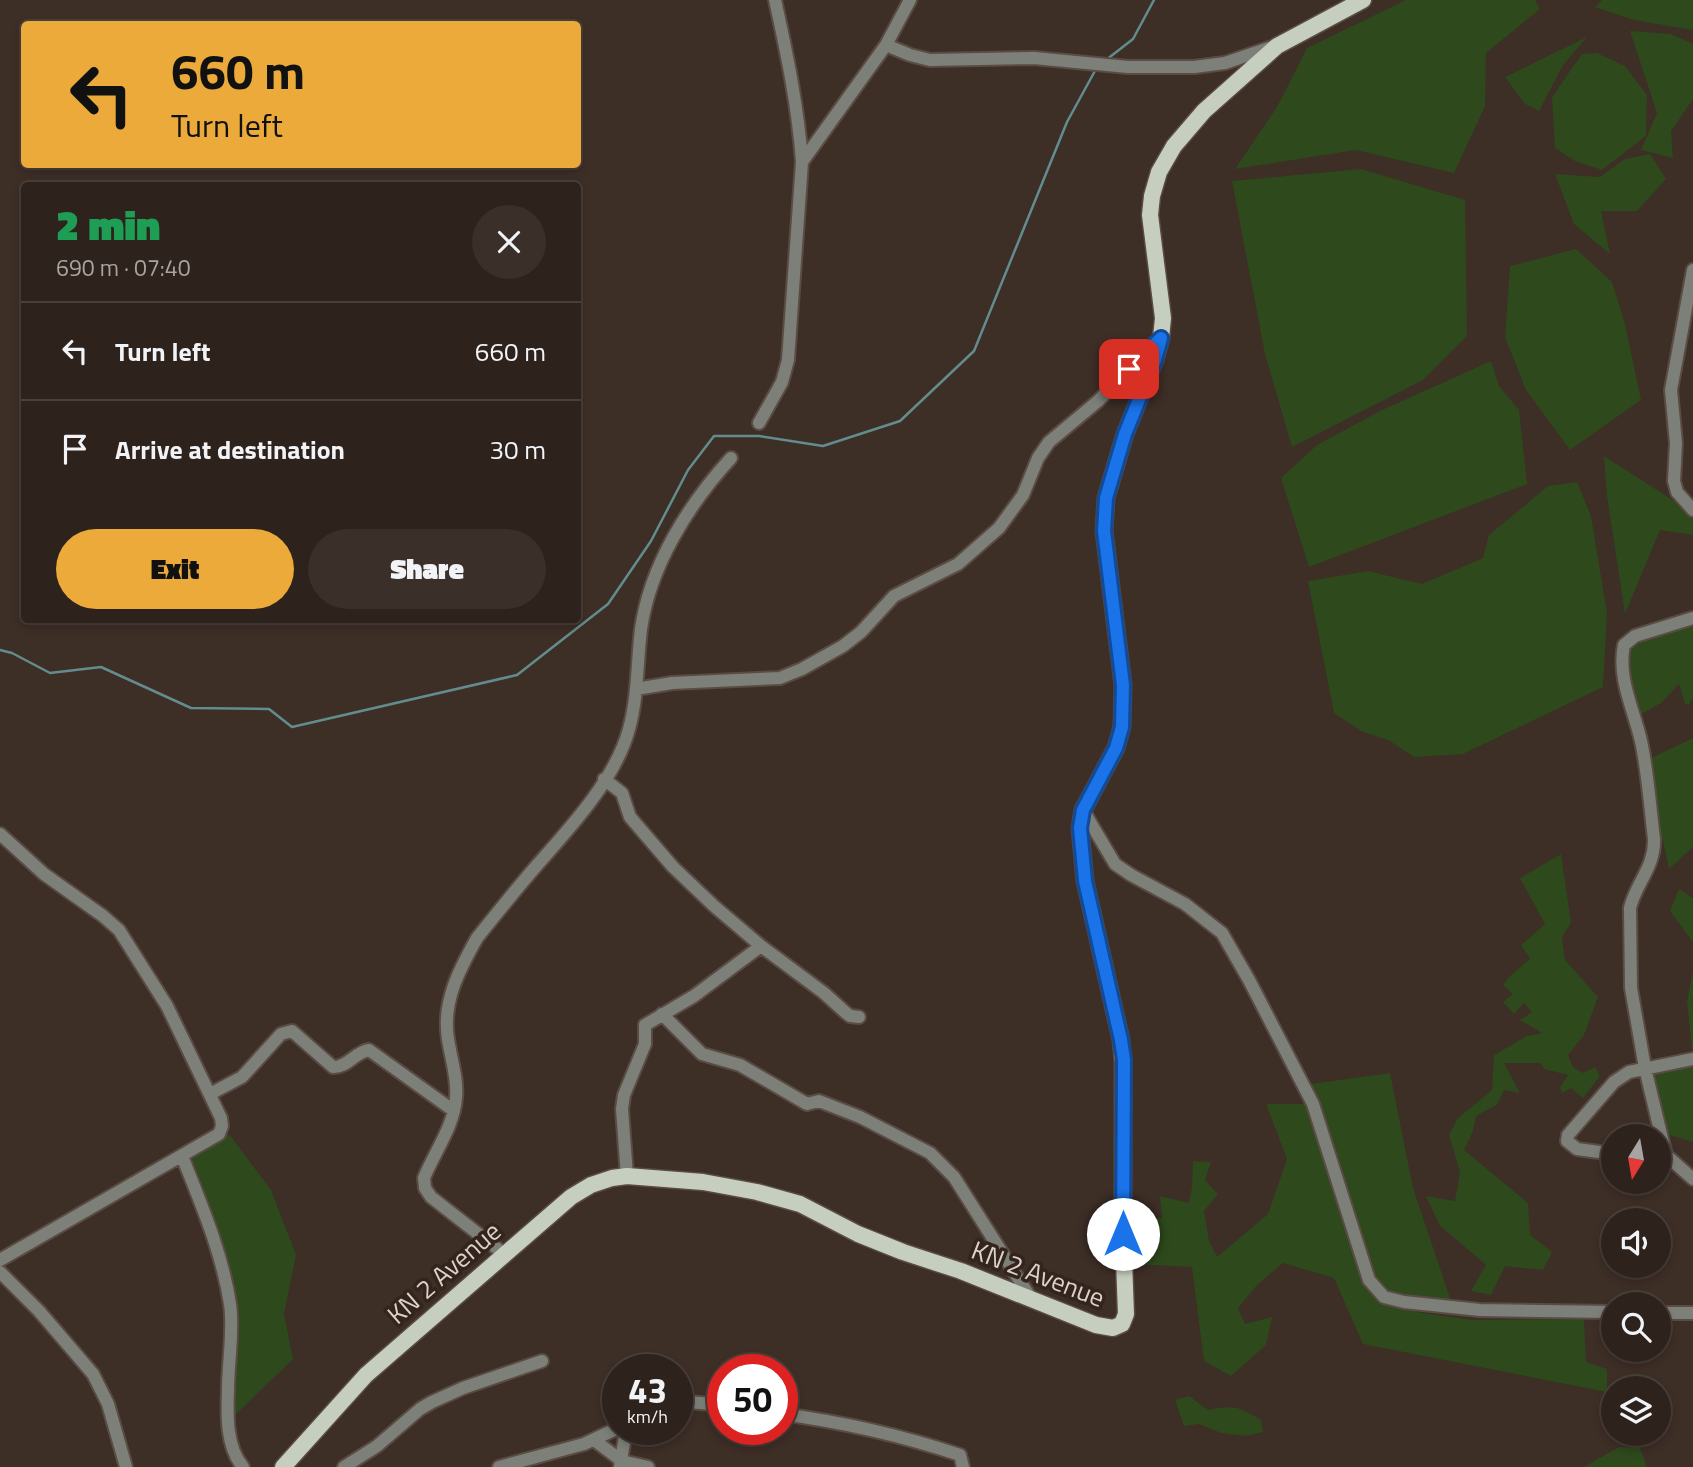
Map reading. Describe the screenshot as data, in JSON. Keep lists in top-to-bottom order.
{
  "streets": {
    "main road": ["KN 2 Avenue"]
  },
  "north": "bottom",
  "page": {
    "turn": ["660 m", "Turn left"],
    "heading": ["2 min", "690 m · 07:40"],
    "list": [
      {
        "name": "Turn left",
        "value": "660 m"
      },
      {
        "name": "Arrive at destination",
        "value": "30 m"
      }
    ],
    "buttons": ["Exit", "Share"],
    "speed": "43 km/h",
    "limit": "50"
  }
}
